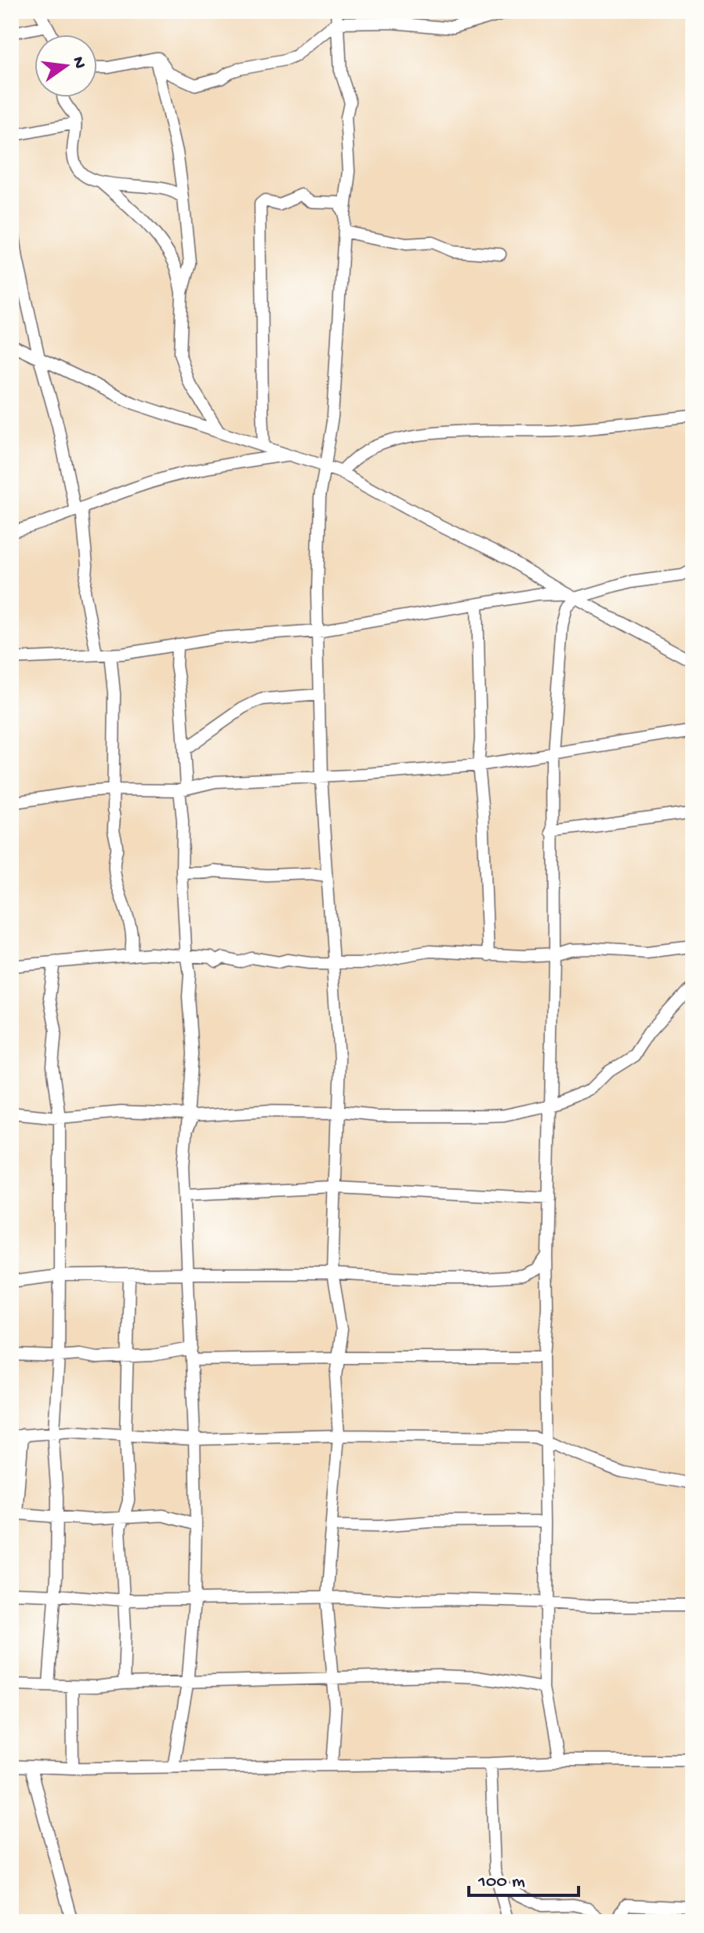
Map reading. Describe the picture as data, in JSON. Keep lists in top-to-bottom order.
{
  "scale_bar": "100 m",
  "north": "right"
}
